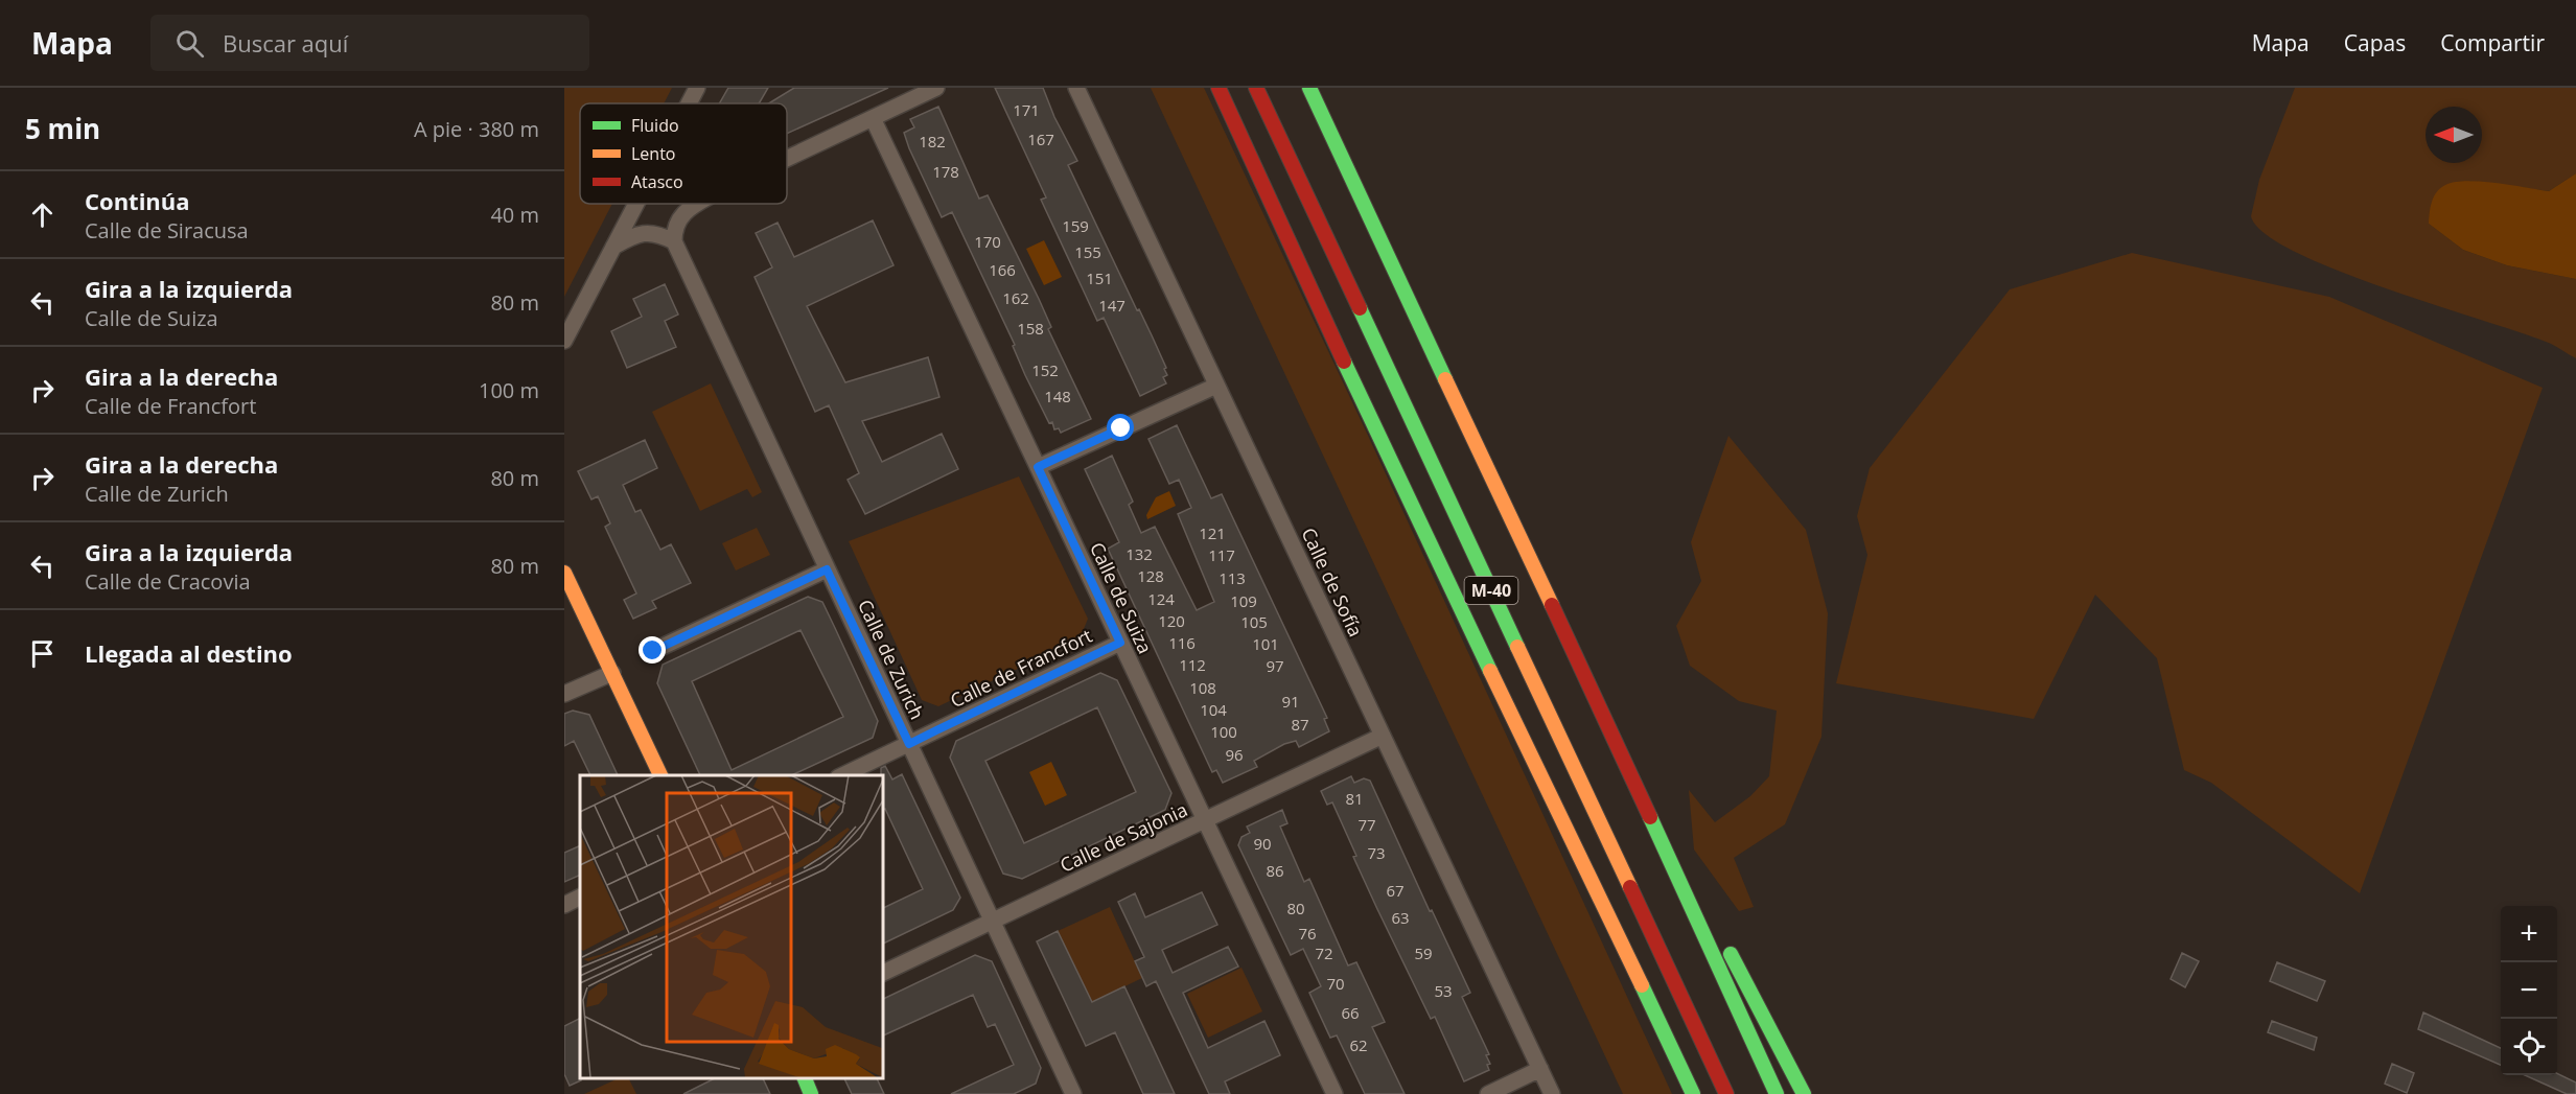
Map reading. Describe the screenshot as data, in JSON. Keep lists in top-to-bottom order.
{
  "streets": {
    "main road": ["M-40"],
    "street": [
      "Calle de Sofía",
      "Calle de Suiza",
      "Calle de Zurich",
      "Calle de Francfort",
      "Calle de Sajonia"
    ]
  },
  "crossings": [
    ["Calle de Sofía", "Calle de Sajonia"],
    ["Calle de Suiza", "Calle de Francfort"],
    ["Calle de Suiza", "Calle de Sajonia"],
    ["Calle de Zurich", "Calle de Francfort"],
    ["Calle de Zurich", "Calle de Sajonia"]
  ],
  "house_numbers": [
    "171",
    "167",
    "182",
    "178",
    "159",
    "170",
    "155",
    "166",
    "151",
    "162",
    "147",
    "158",
    "152",
    "148",
    "121",
    "132",
    "117",
    "128",
    "113",
    "124",
    "109",
    "120",
    "105",
    "116",
    "101",
    "112",
    "97",
    "108",
    "91",
    "104",
    "87",
    "100",
    "96",
    "81",
    "77",
    "90",
    "73",
    "86",
    "67",
    "80",
    "63",
    "76",
    "72",
    "59",
    "70",
    "53",
    "66",
    "62"
  ],
  "legend": ["Fluido", "Lento", "Atasco"],
  "north": "left",
  "page": {
    "header": "Mapa",
    "search": "Buscar aquí",
    "nav": ["Mapa", "Capas", "Compartir"],
    "heading": ["5 min", "A pie · 380 m"],
    "list": [
      ["Continúa", "Calle de Siracusa", "40 m"],
      ["Gira a la izquierda", "Calle de Suiza", "80 m"],
      ["Gira a la derecha", "Calle de Francfort", "100 m"],
      ["Gira a la derecha", "Calle de Zurich", "80 m"],
      ["Gira a la izquierda", "Calle de Cracovia", "80 m"],
      "Llegada al destino"
    ],
    "map_buttons": ["+", "−"]
  }
}
